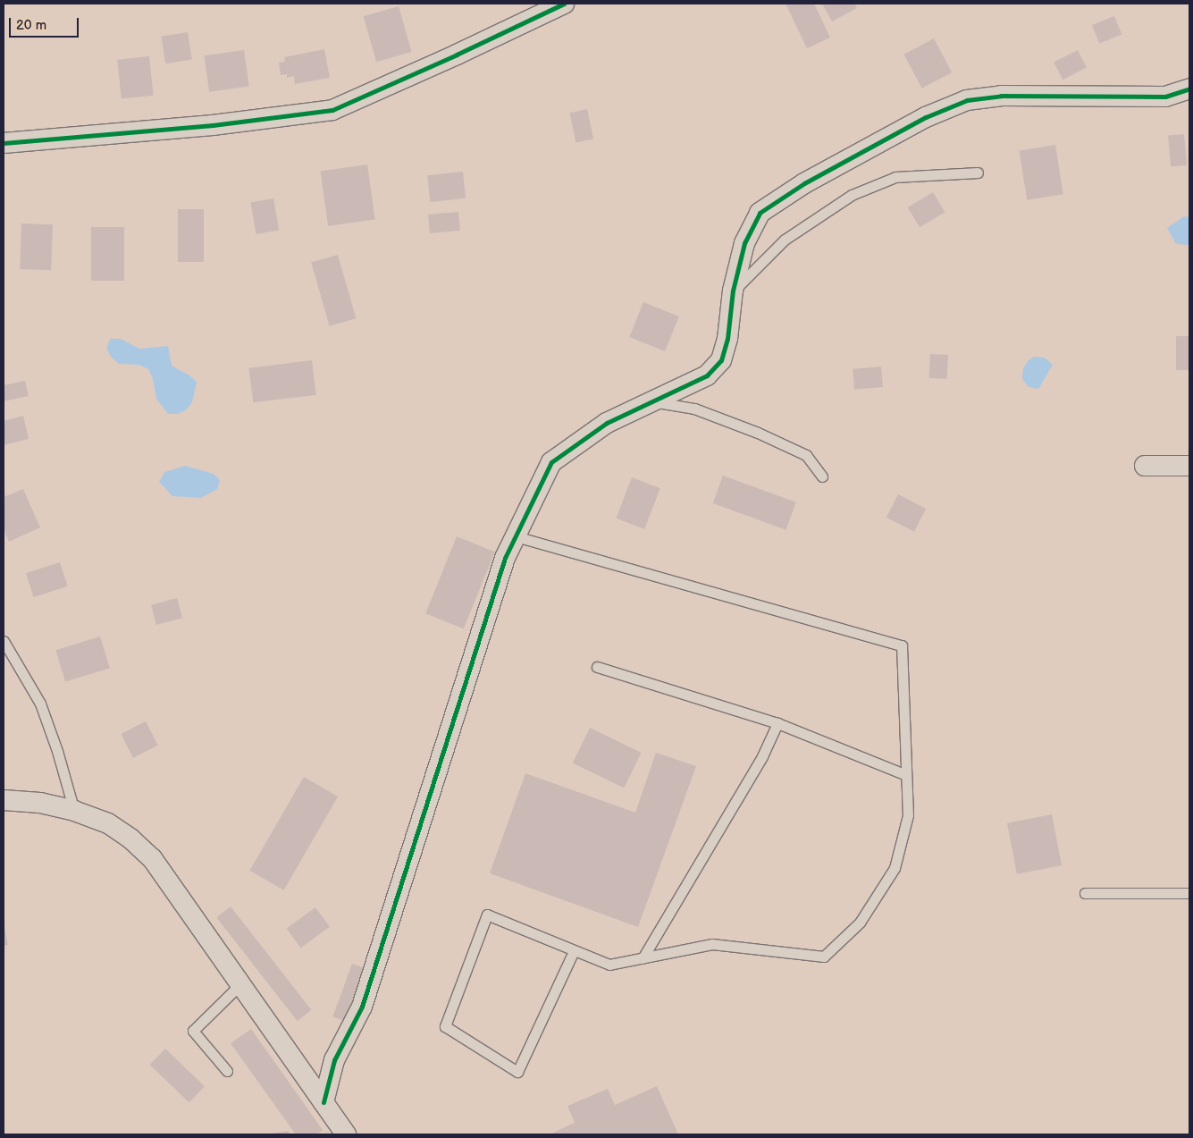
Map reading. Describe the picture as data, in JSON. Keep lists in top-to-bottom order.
{
  "scale_bar": "20 m"
}
